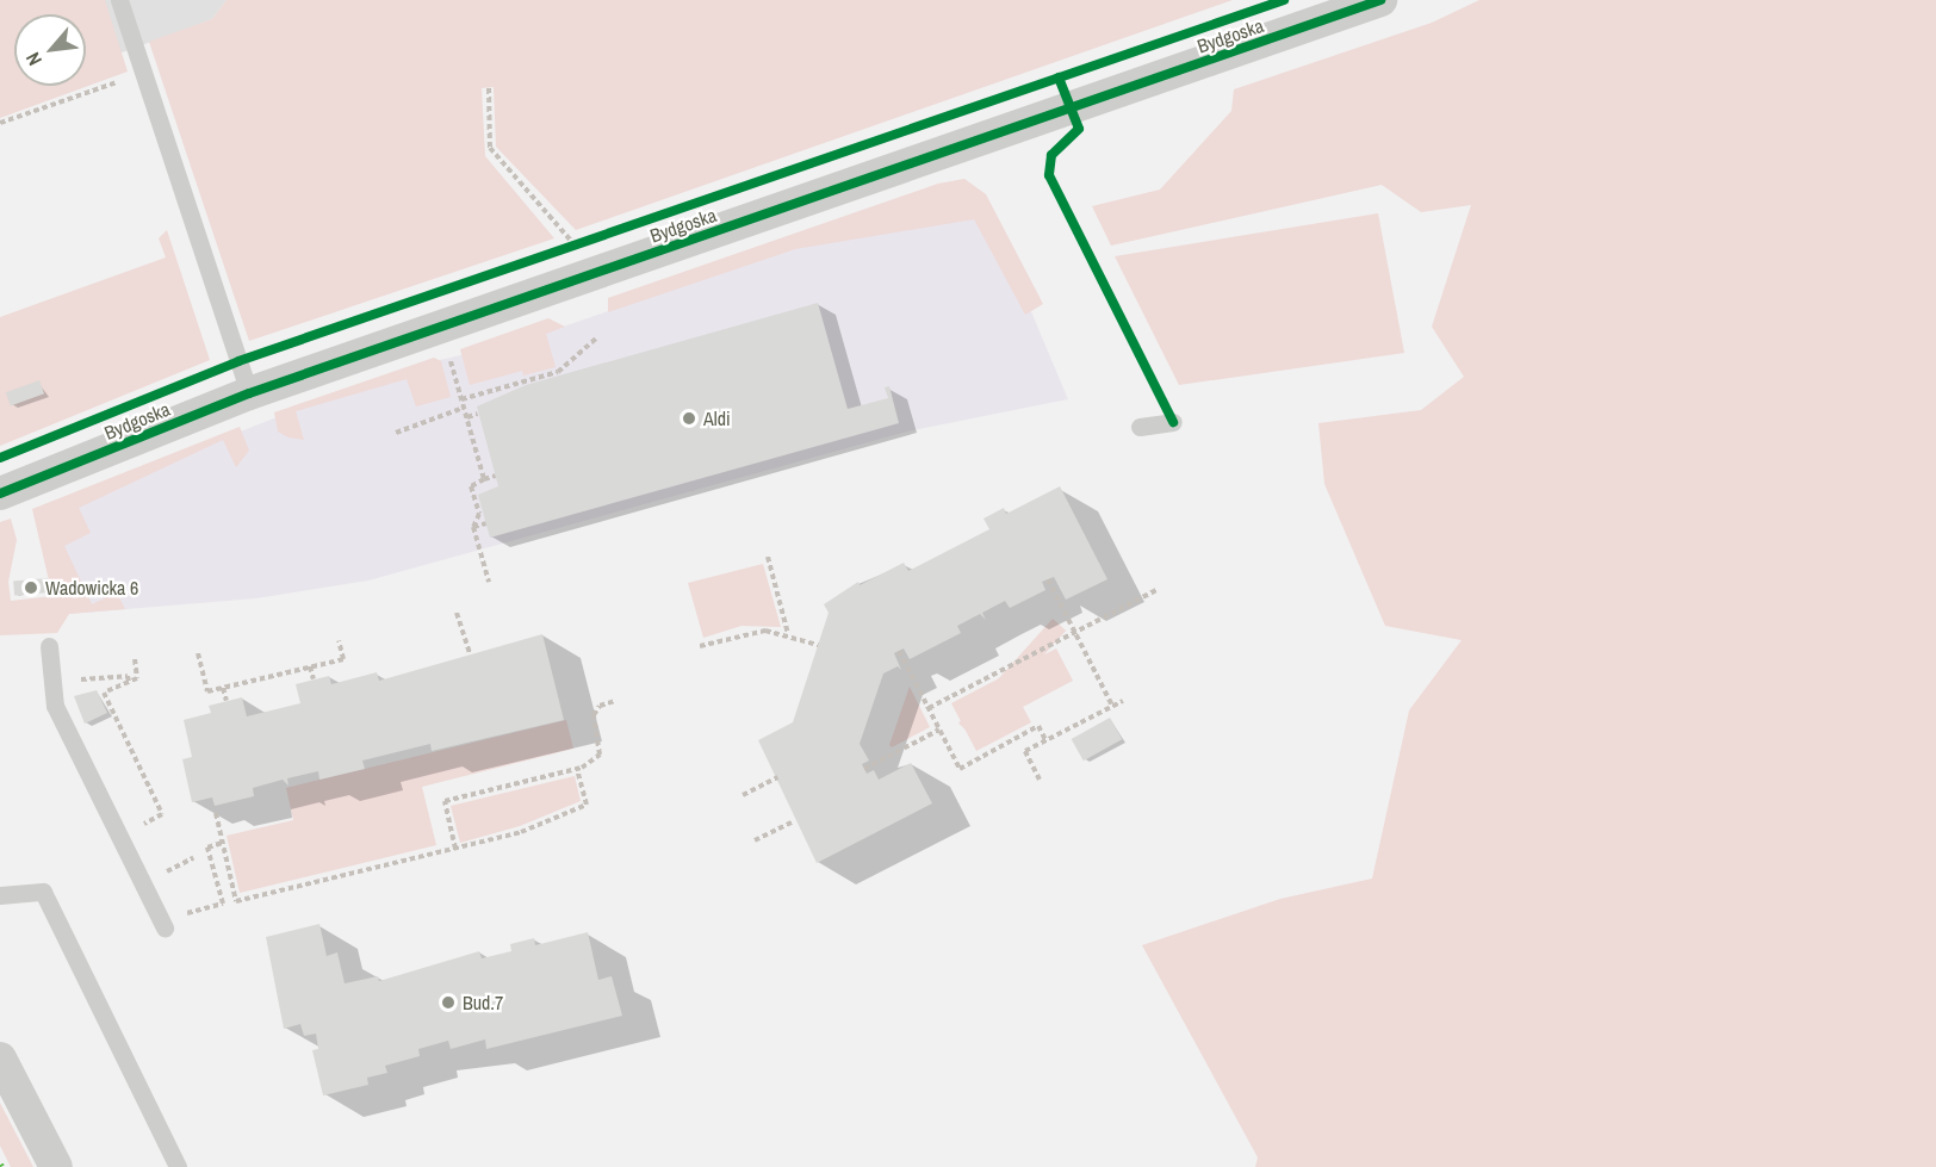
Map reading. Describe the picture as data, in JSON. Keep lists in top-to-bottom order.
{
  "streets": {
    "street": ["Bydgoska"]
  },
  "places": ["Aldi", "Wadowicka 6", "Bud.7"],
  "north": "bottom left"
}
